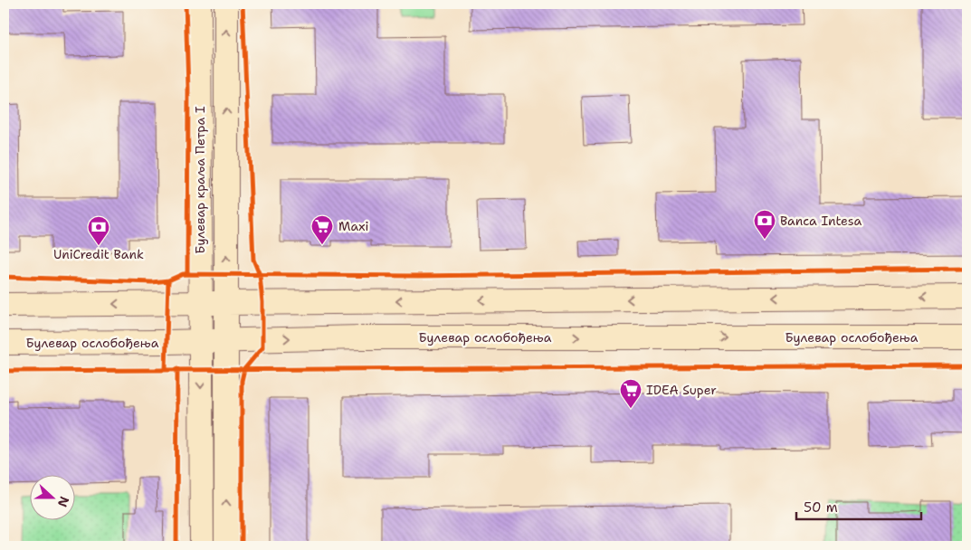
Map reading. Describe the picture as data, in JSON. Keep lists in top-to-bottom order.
{
  "streets": {
    "main road": ["Булевар краља Петра I", "Булевар ослобођења"]
  },
  "crossings": [
    ["Булевар краља Петра I", "Булевар ослобођења"]
  ],
  "places": {
    "bank": ["Banca Intesa", "UniCredit Bank"],
    "supermarket": ["Maxi", "IDEA Super"]
  },
  "scale_bar": "50 m",
  "north": "right"
}
